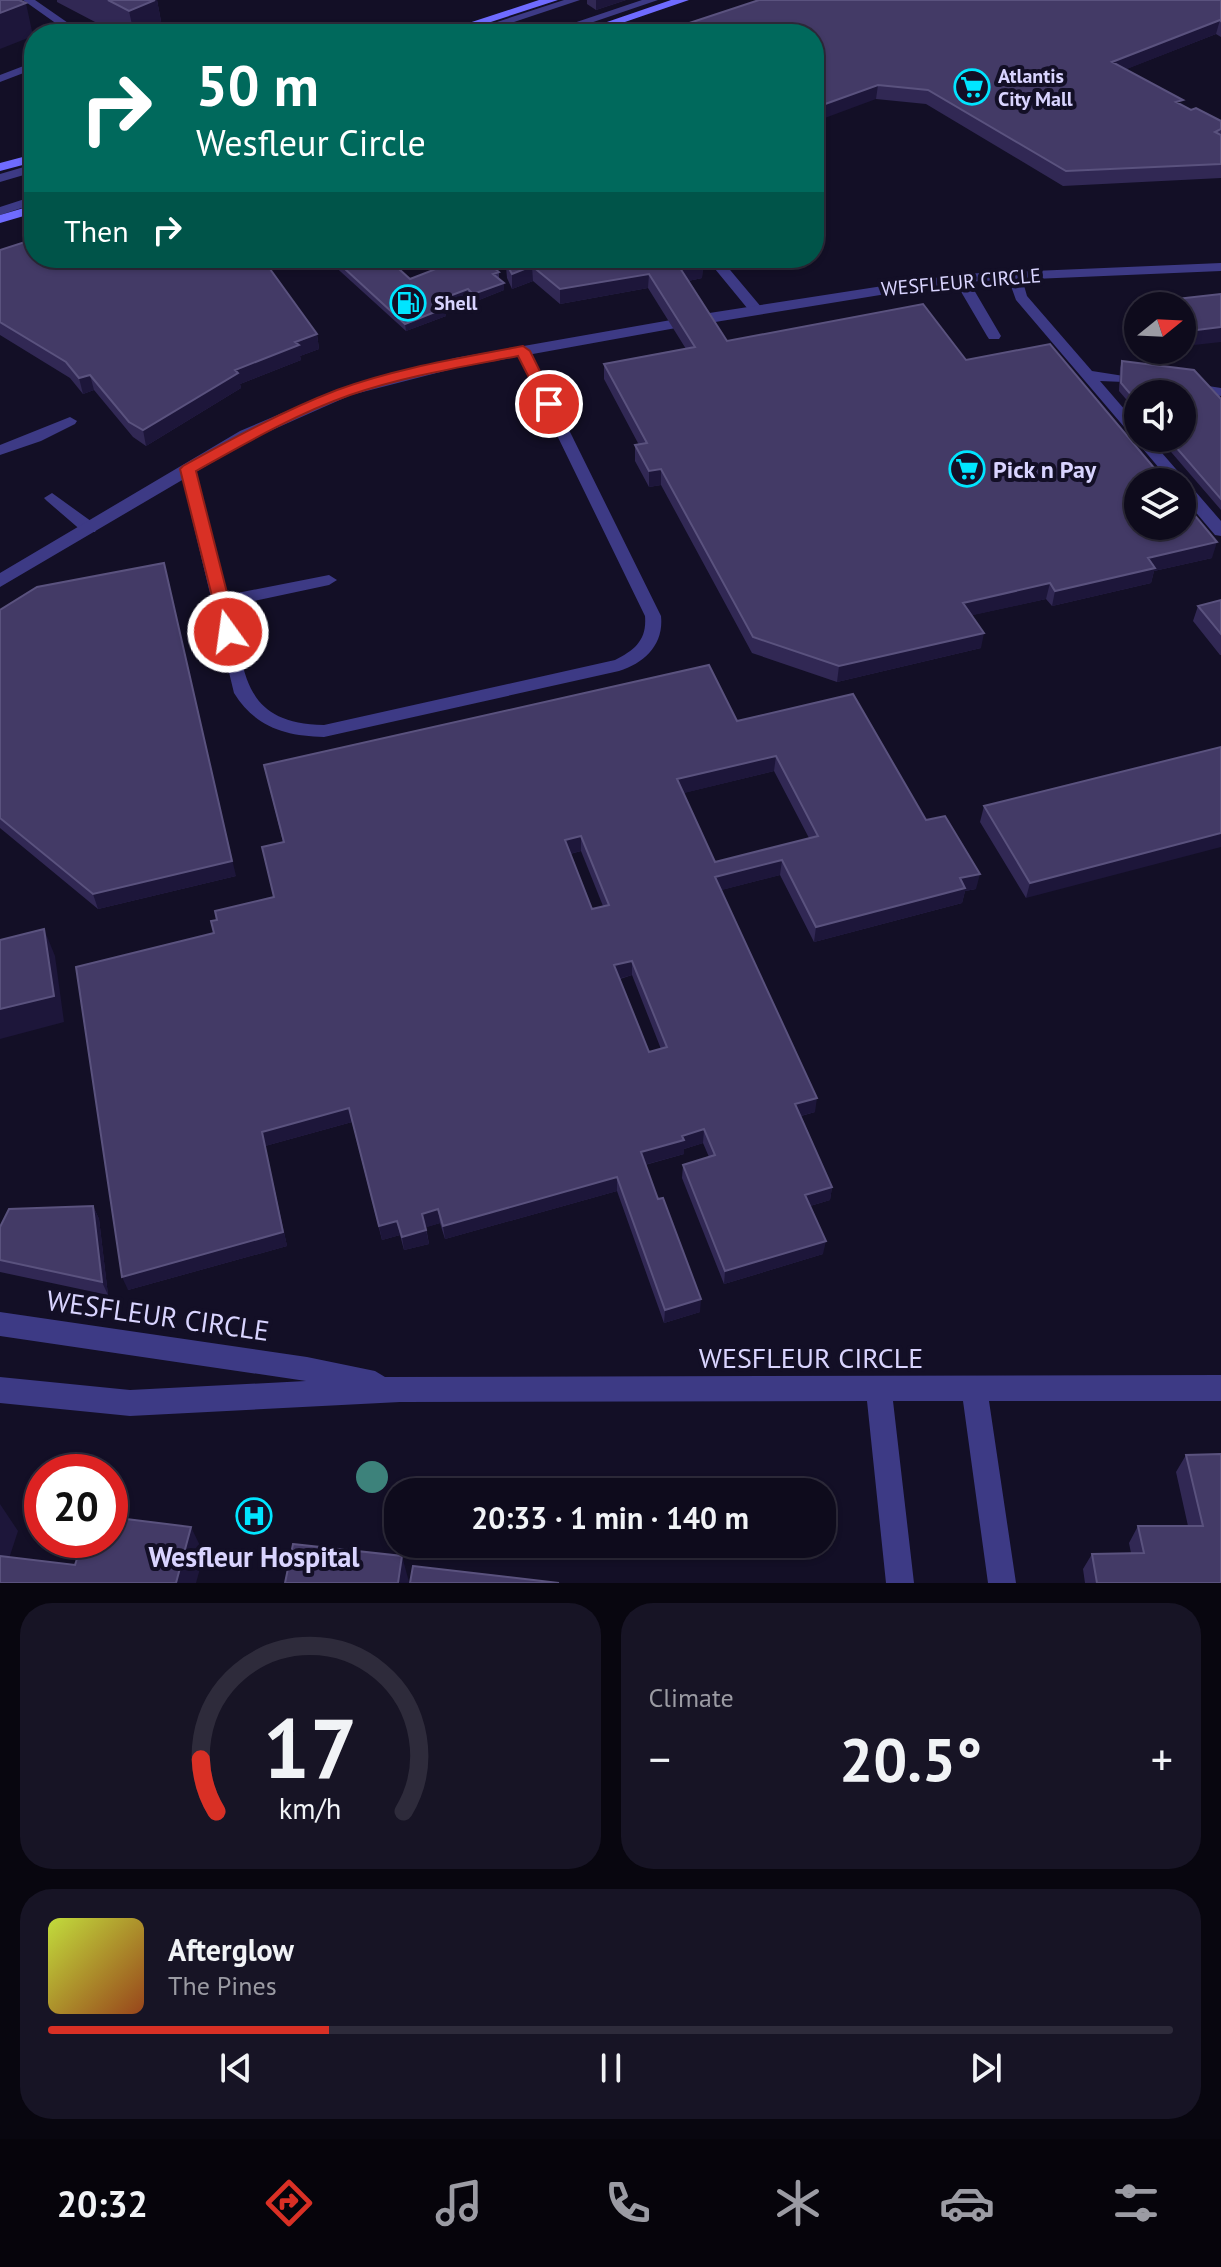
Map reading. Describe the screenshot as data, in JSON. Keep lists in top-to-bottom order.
{
  "streets": {
    "street": ["WESFLEUR CIRCLE"]
  },
  "places": {
    "supermarket": ["Atlantis City Mall", "Pick n Pay"],
    "fuel station": ["Shell"],
    "hospital": ["Wesfleur Hospital"]
  },
  "north": "right",
  "page": {
    "turn": ["50 m", "Wesfleur Circle"],
    "then": "Then",
    "limit": "20",
    "trip": "20:33 · 1 min · 140 m",
    "tile": "Climate",
    "heat": ["−", "20.5°", "+"],
    "song": ["Afterglow", "The Pines"],
    "tabs": "20:32",
    "gauge": ["17", "km/h"]
  }
}
